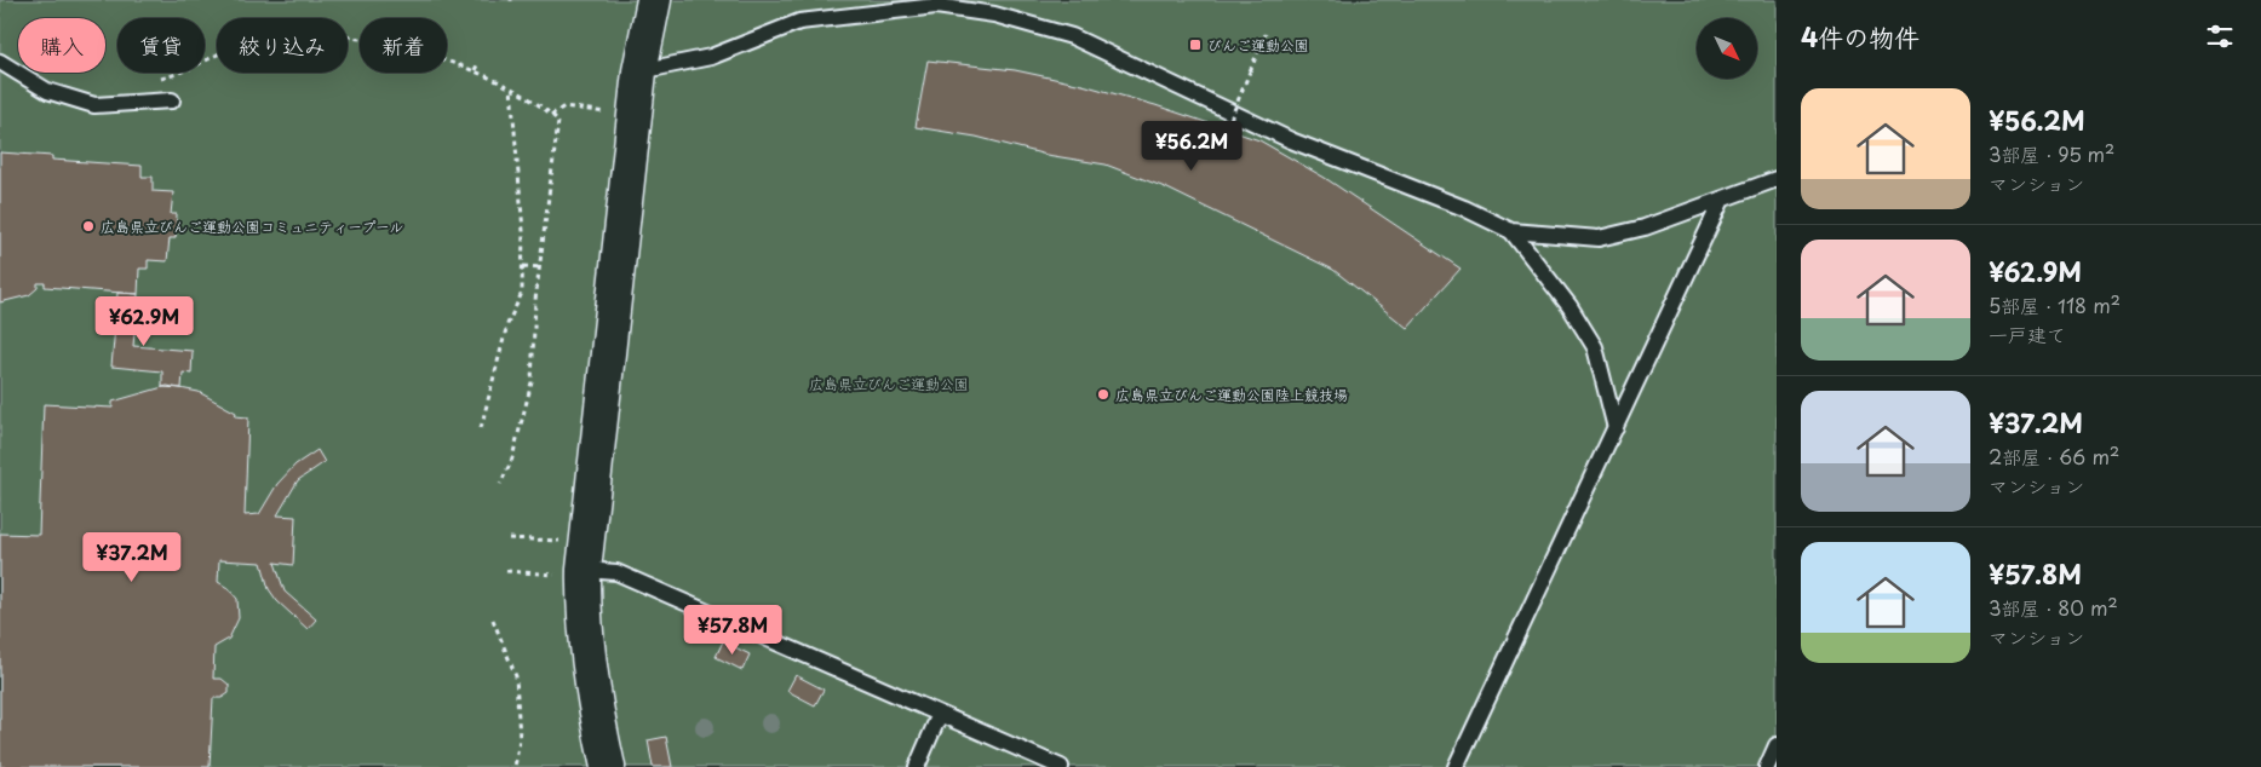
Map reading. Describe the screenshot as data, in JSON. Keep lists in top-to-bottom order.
{
  "parks": ["広島県立びんご運動公園"],
  "places": {
    "transit": ["びんご運動公園"],
    "other": ["広島県立びんご運動公園コミュニティープール", "広島県立びんご運動公園陸上競技場"]
  },
  "north": "bottom right",
  "page": {
    "heading": "4件の物件",
    "chip": [
      "購入",
      "賃貸",
      "絞り込み",
      "新着"
    ],
    "list": [
      {
        "name": "¥56.2M",
        "note": "3部屋 · 95 m² · マンション"
      },
      {
        "name": "¥62.9M",
        "note": "5部屋 · 118 m² · 一戸建て"
      },
      {
        "name": "¥37.2M",
        "note": "2部屋 · 66 m² · マンション"
      },
      {
        "name": "¥57.8M",
        "note": "3部屋 · 80 m² · マンション"
      }
    ],
    "price": [
      "¥56.2M",
      "¥62.9M",
      "¥37.2M",
      "¥57.8M"
    ]
  }
}
